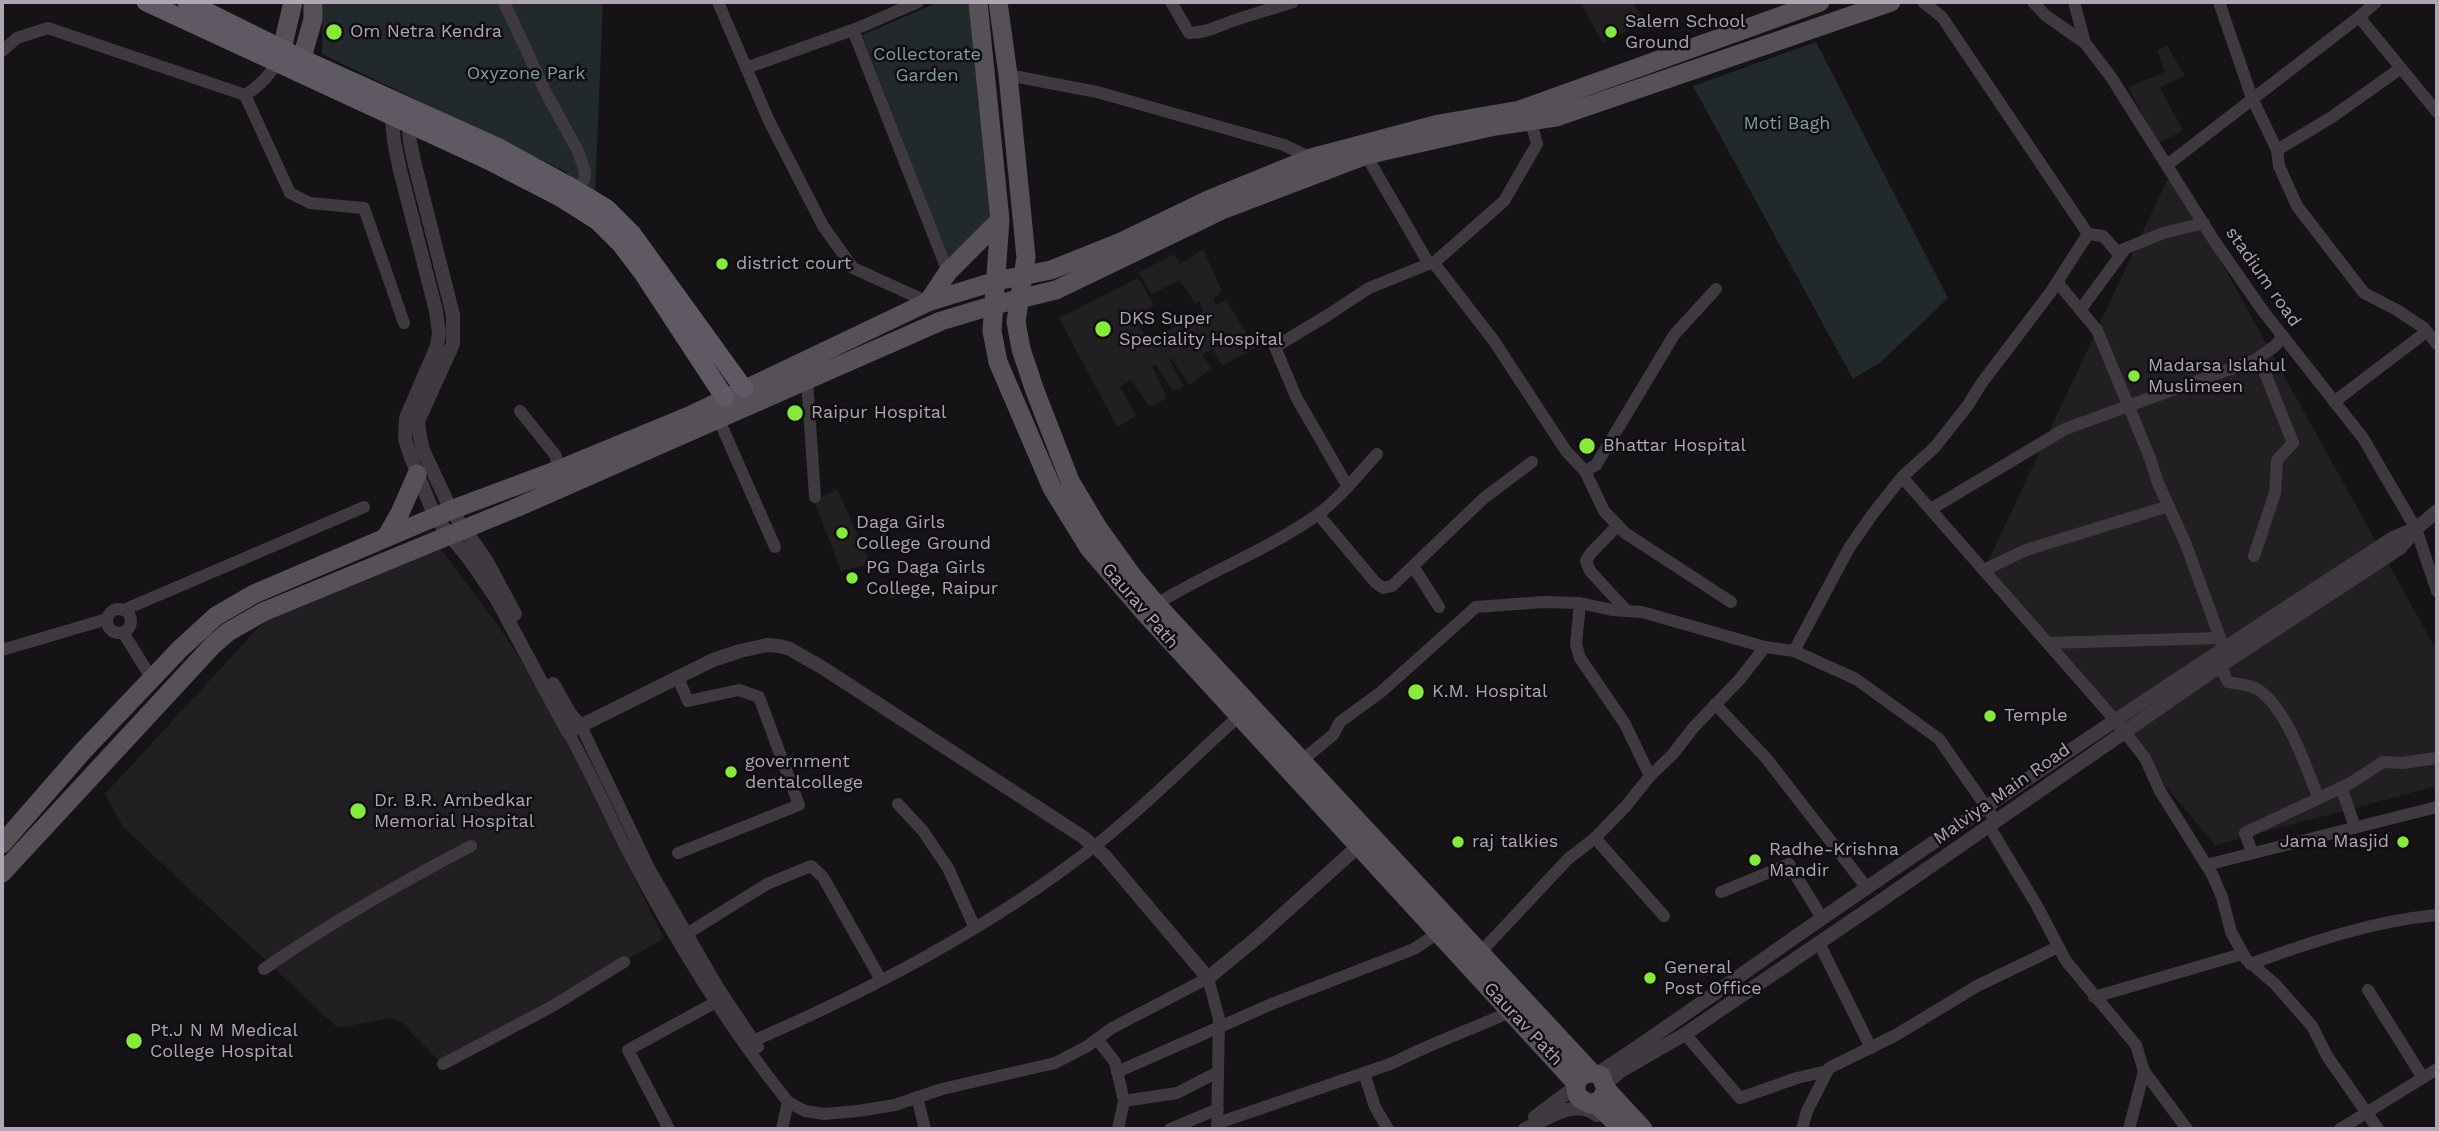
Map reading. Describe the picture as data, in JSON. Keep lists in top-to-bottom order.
{
  "streets": {
    "main road": ["Gaurav Path"],
    "street": ["stadium road", "Malviya Main Road"]
  },
  "crossings": [
    ["stadium road", "Malviya Main Road"],
    ["Gaurav Path", "Malviya Main Road"]
  ],
  "parks": ["Collectorate Garden", "Oxyzone Park", "Moti Bagh"],
  "places": [
    "Om Netra Kendra",
    "Salem School Ground",
    "district court",
    "DKS Super Speciality Hospital",
    "Madarsa Islahul Muslimeen",
    "Raipur Hospital",
    "Bhattar Hospital",
    "Daga Girls College Ground",
    "PG Daga Girls College, Raipur",
    "K.M. Hospital",
    "Temple",
    "government dentalcollege",
    "Dr. B.R. Ambedkar Memorial Hospital",
    "raj talkies",
    "Jama Masjid",
    "Radhe-Krishna Mandir",
    "General Post Office",
    "Pt.J N M Medical College Hospital"
  ]
}
